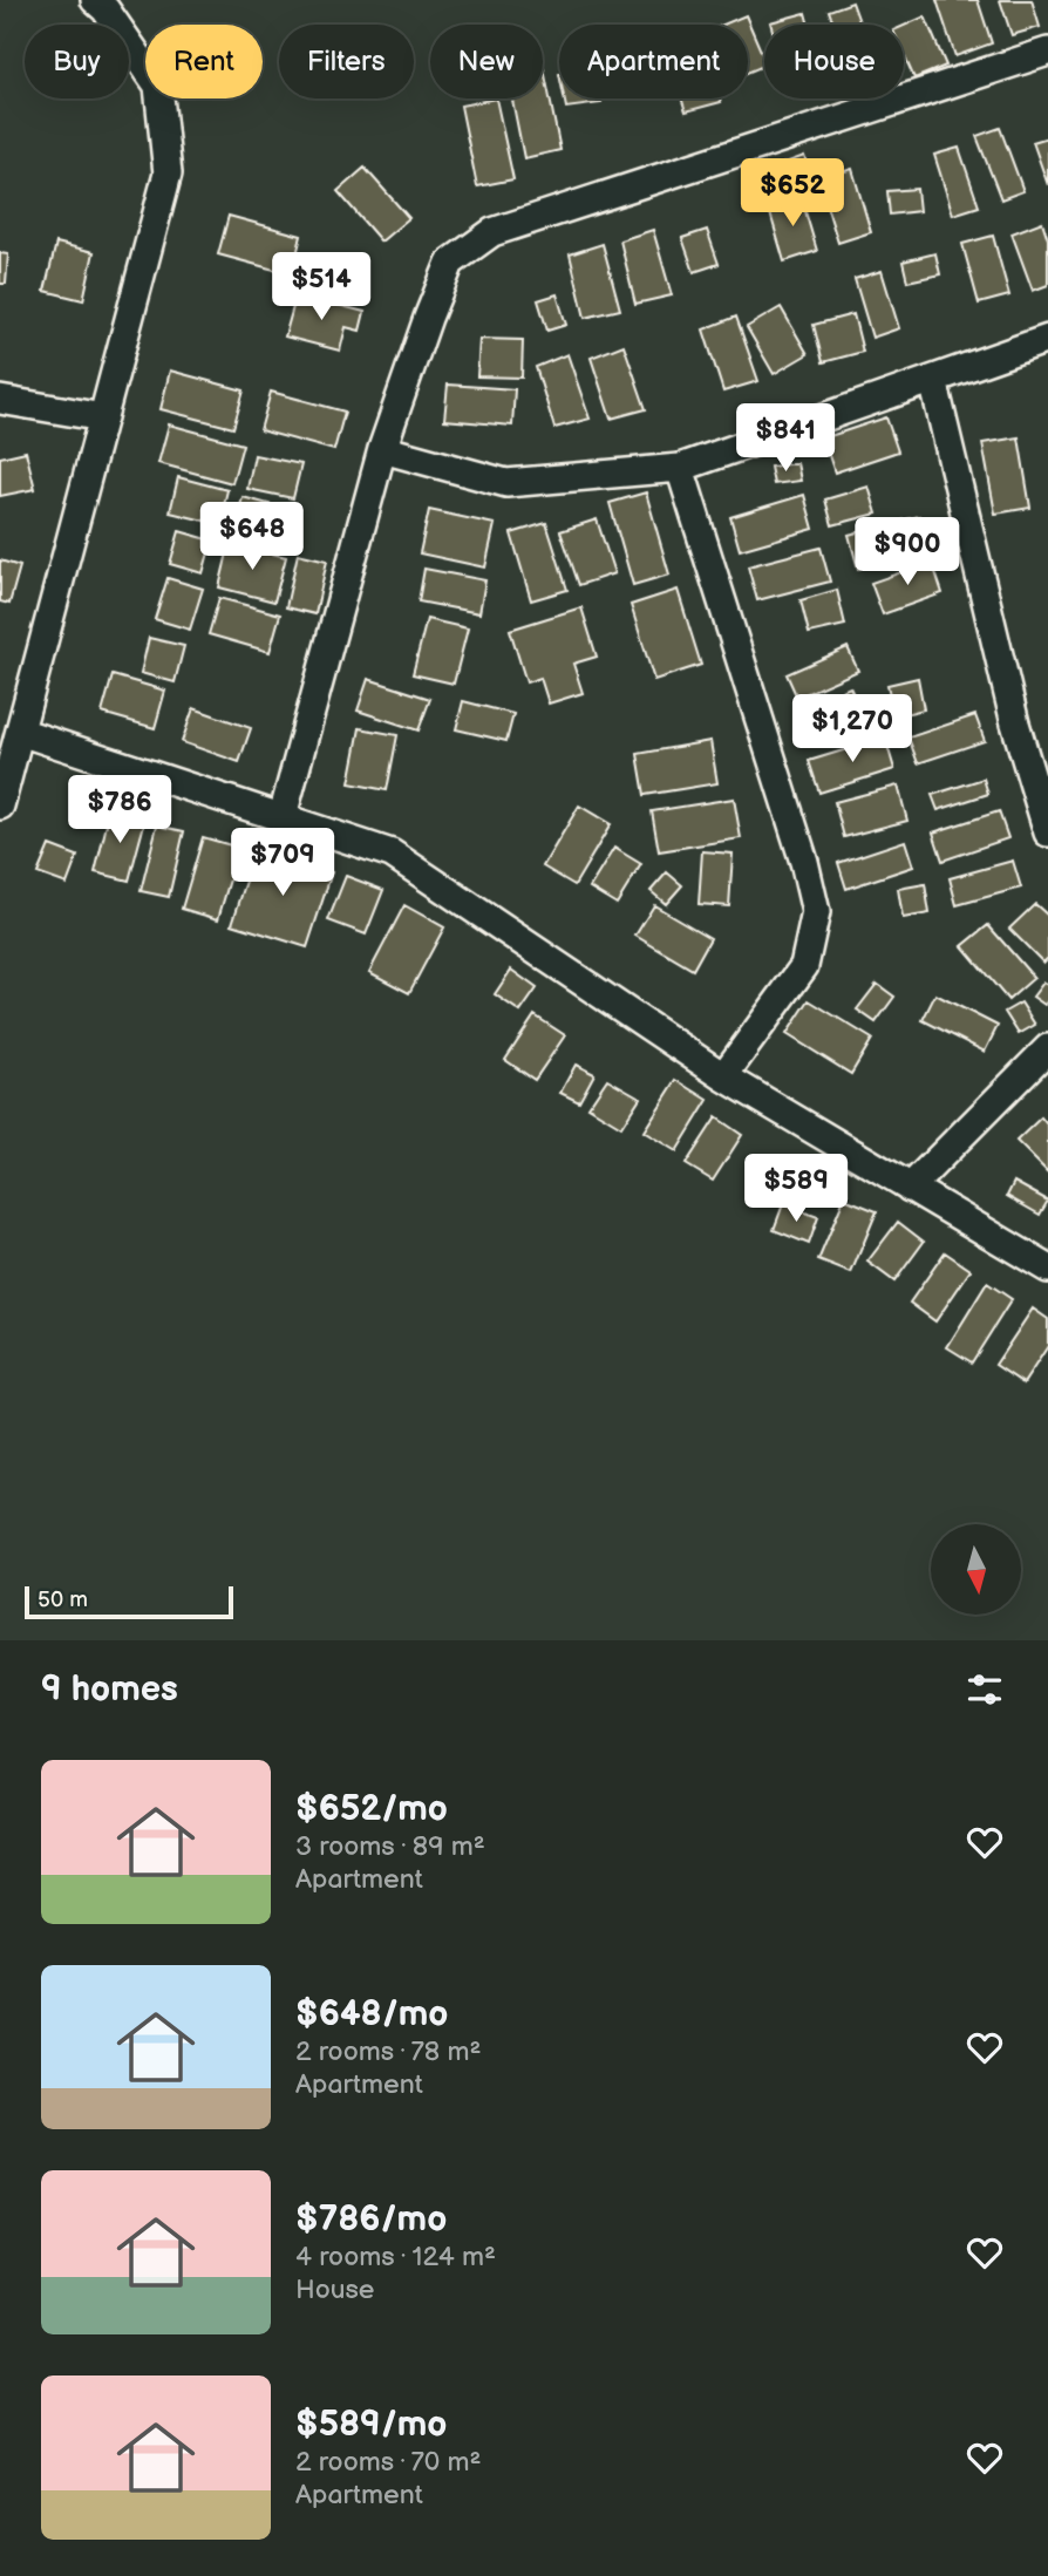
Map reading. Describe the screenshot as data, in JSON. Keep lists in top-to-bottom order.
{
  "scale_bar": "50 m",
  "north": "bottom",
  "page": {
    "chip": [
      "Buy",
      "Rent",
      "Filters",
      "New",
      "Apartment",
      "House"
    ],
    "price": [
      "$652",
      "$514",
      "$841",
      "$648",
      "$900",
      "$1,270",
      "$786",
      "$709",
      "$589"
    ],
    "scale": "50 m",
    "heading": "9 homes",
    "list": [
      {
        "name": "$652/mo",
        "note": "3 rooms · 89 m² · Apartment"
      },
      {
        "name": "$648/mo",
        "note": "2 rooms · 78 m² · Apartment"
      },
      {
        "name": "$786/mo",
        "note": "4 rooms · 124 m² · House"
      },
      {
        "name": "$589/mo",
        "note": "2 rooms · 70 m² · Apartment"
      }
    ]
  }
}
